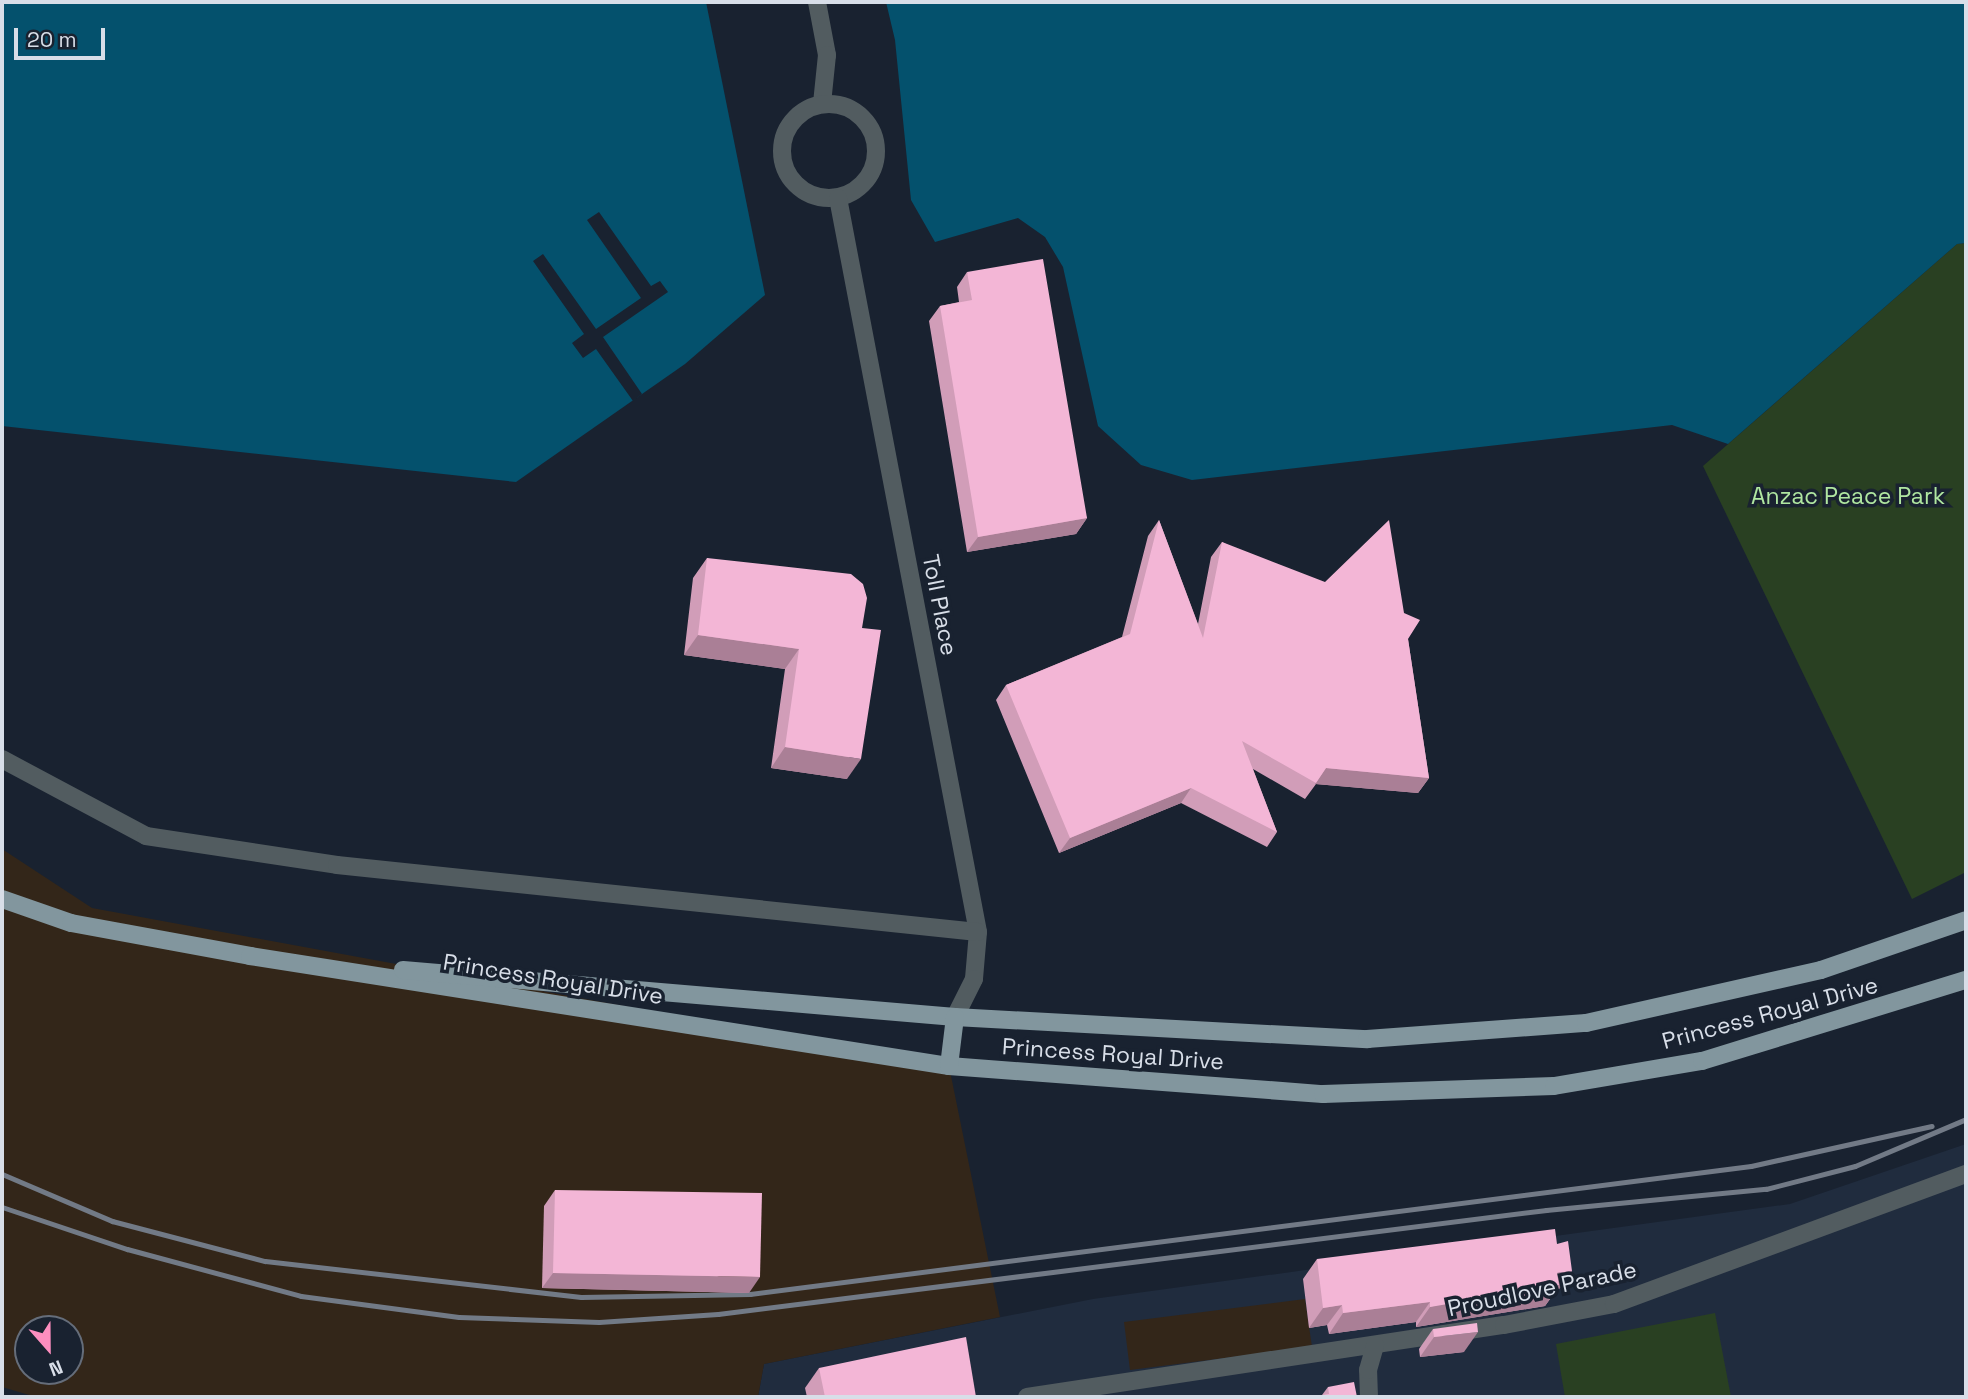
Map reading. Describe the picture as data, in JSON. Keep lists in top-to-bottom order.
{
  "streets": {
    "main road": ["Princess Royal Drive"],
    "street": ["Toll Place", "Proudlove Parade"]
  },
  "crossings": [
    ["Toll Place", "Princess Royal Drive"]
  ],
  "parks": ["Anzac Peace Park"],
  "scale_bar": "20 m",
  "north": "bottom"
}
